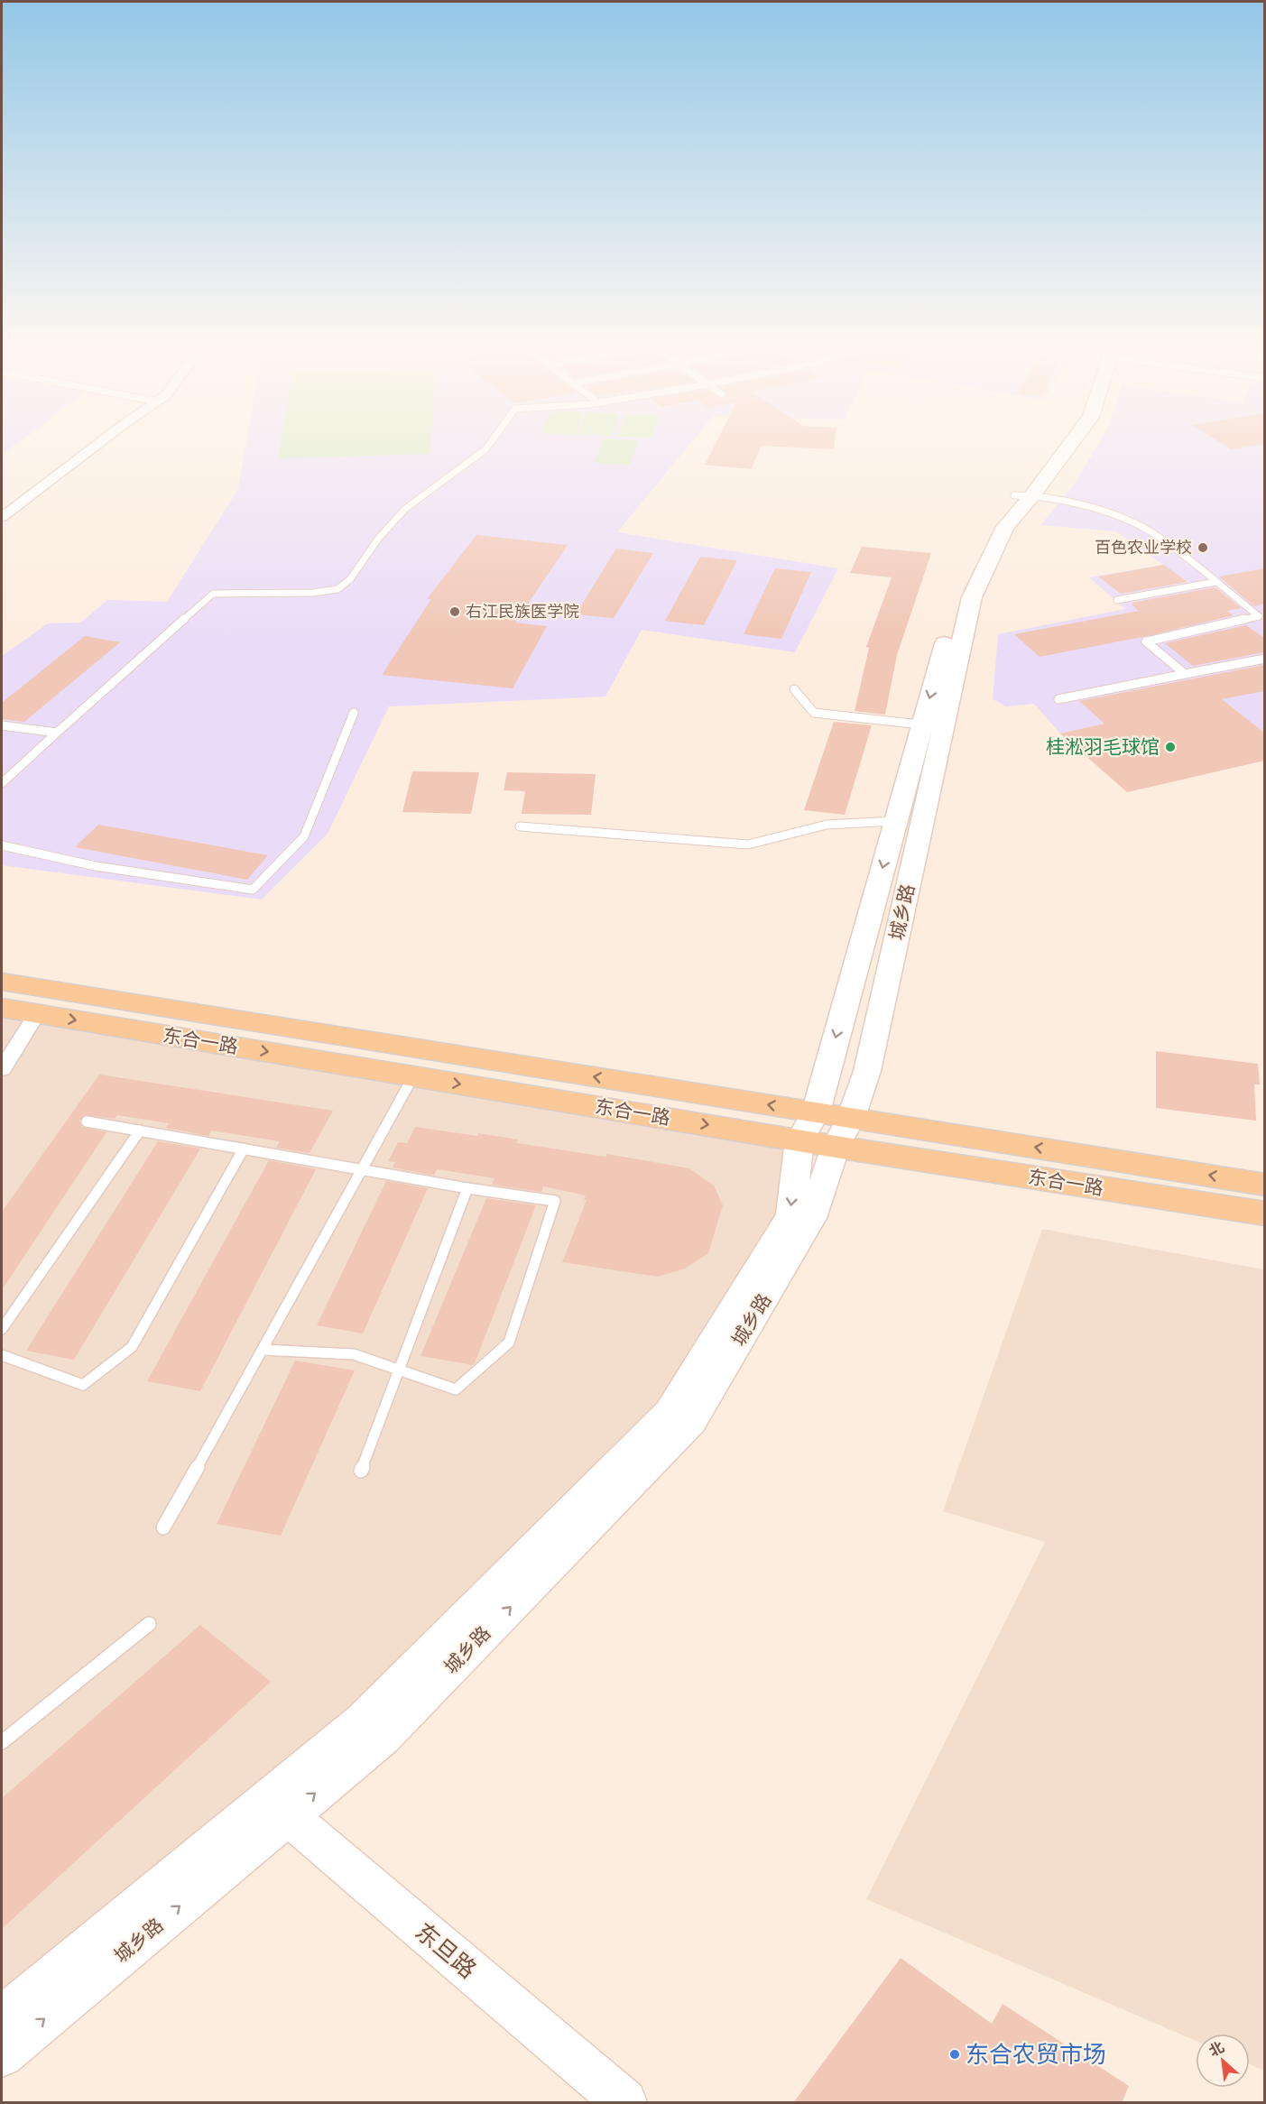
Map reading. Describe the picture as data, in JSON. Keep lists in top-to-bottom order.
{
  "streets": {
    "main road": ["城乡路", "东合一路", "东旦路"]
  },
  "crossings": [
    ["城乡路", "东合一路"],
    ["城乡路", "东旦路"]
  ],
  "places": [
    "百色农业学校",
    "右江民族医学院",
    "桂淞羽毛球馆",
    "东合农贸市场"
  ],
  "north": "top left"
}
